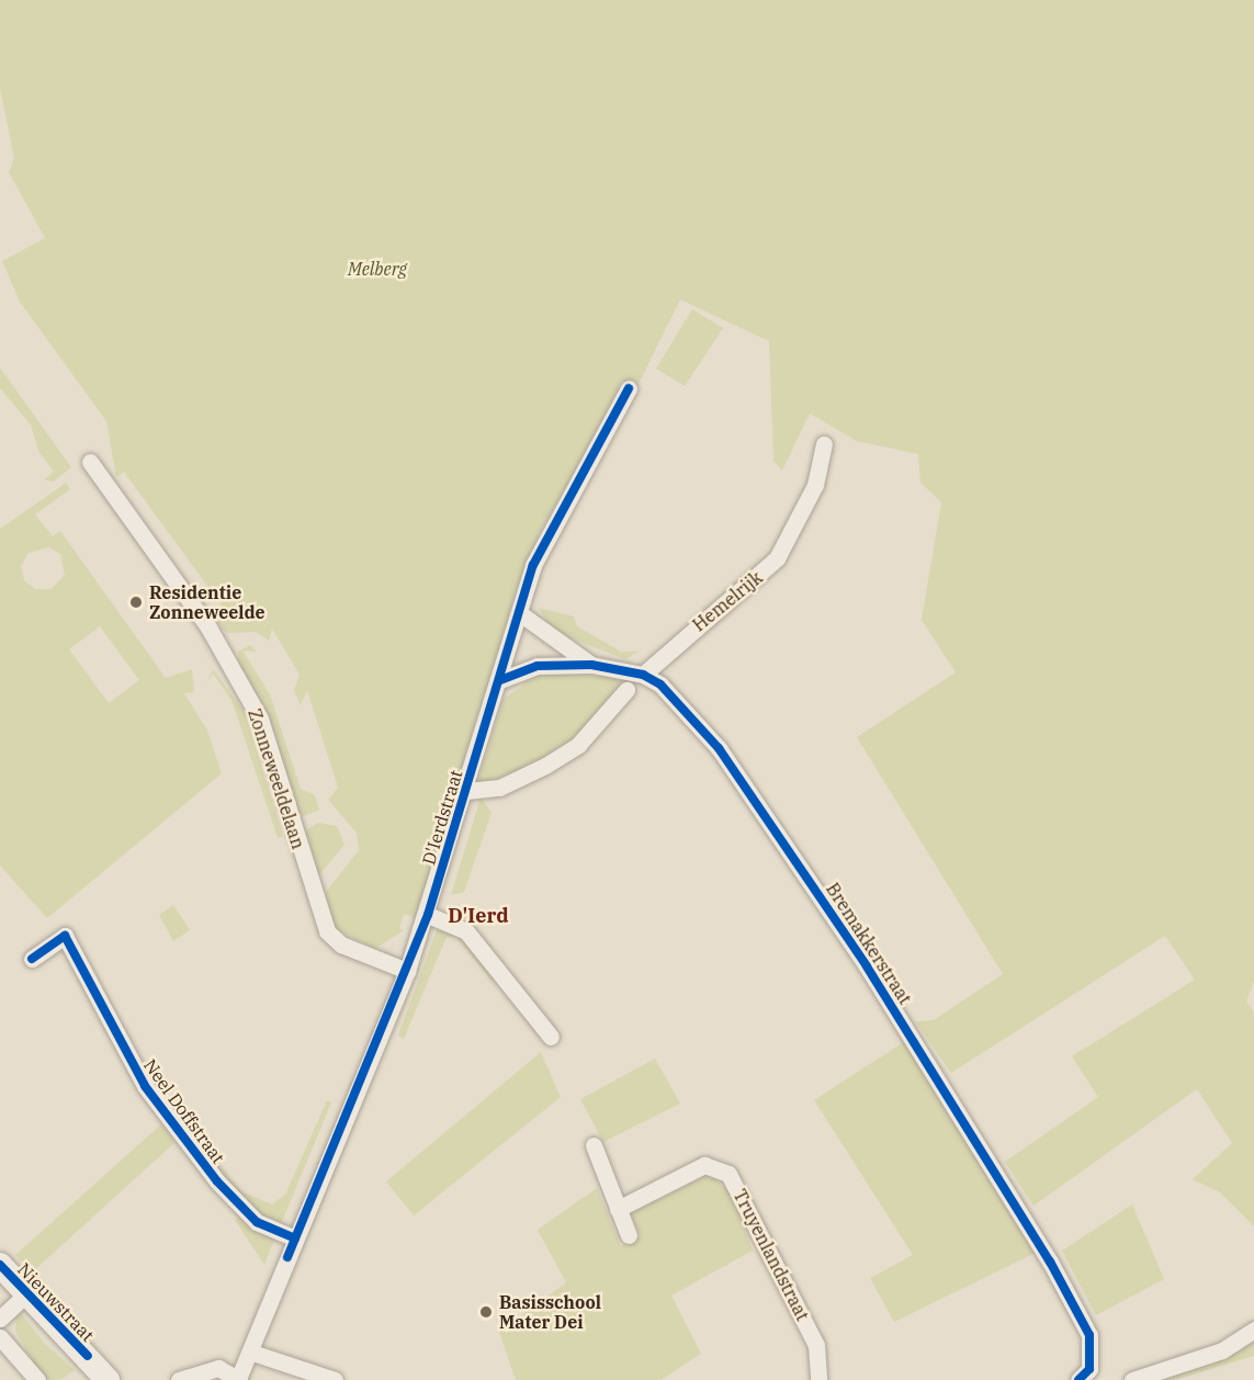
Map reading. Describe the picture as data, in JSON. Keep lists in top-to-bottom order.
{
  "streets": {
    "street": [
      "Hemelrijk",
      "Zonneweeldelaan",
      "D'Ierdstraat",
      "Bremakkerstraat",
      "Neel Doffstraat",
      "Truyenlandstraat",
      "Nieuwstraat"
    ]
  },
  "crossings": [
    ["Hemelrijk", "Bremakkerstraat"],
    ["Zonneweeldelaan", "D'Ierdstraat"],
    ["D'Ierdstraat", "Neel Doffstraat"]
  ],
  "districts": ["D'Ierd"],
  "parks": ["Melberg"],
  "places": ["Residentie Zonneweelde", "Basisschool Mater Dei"]
}
